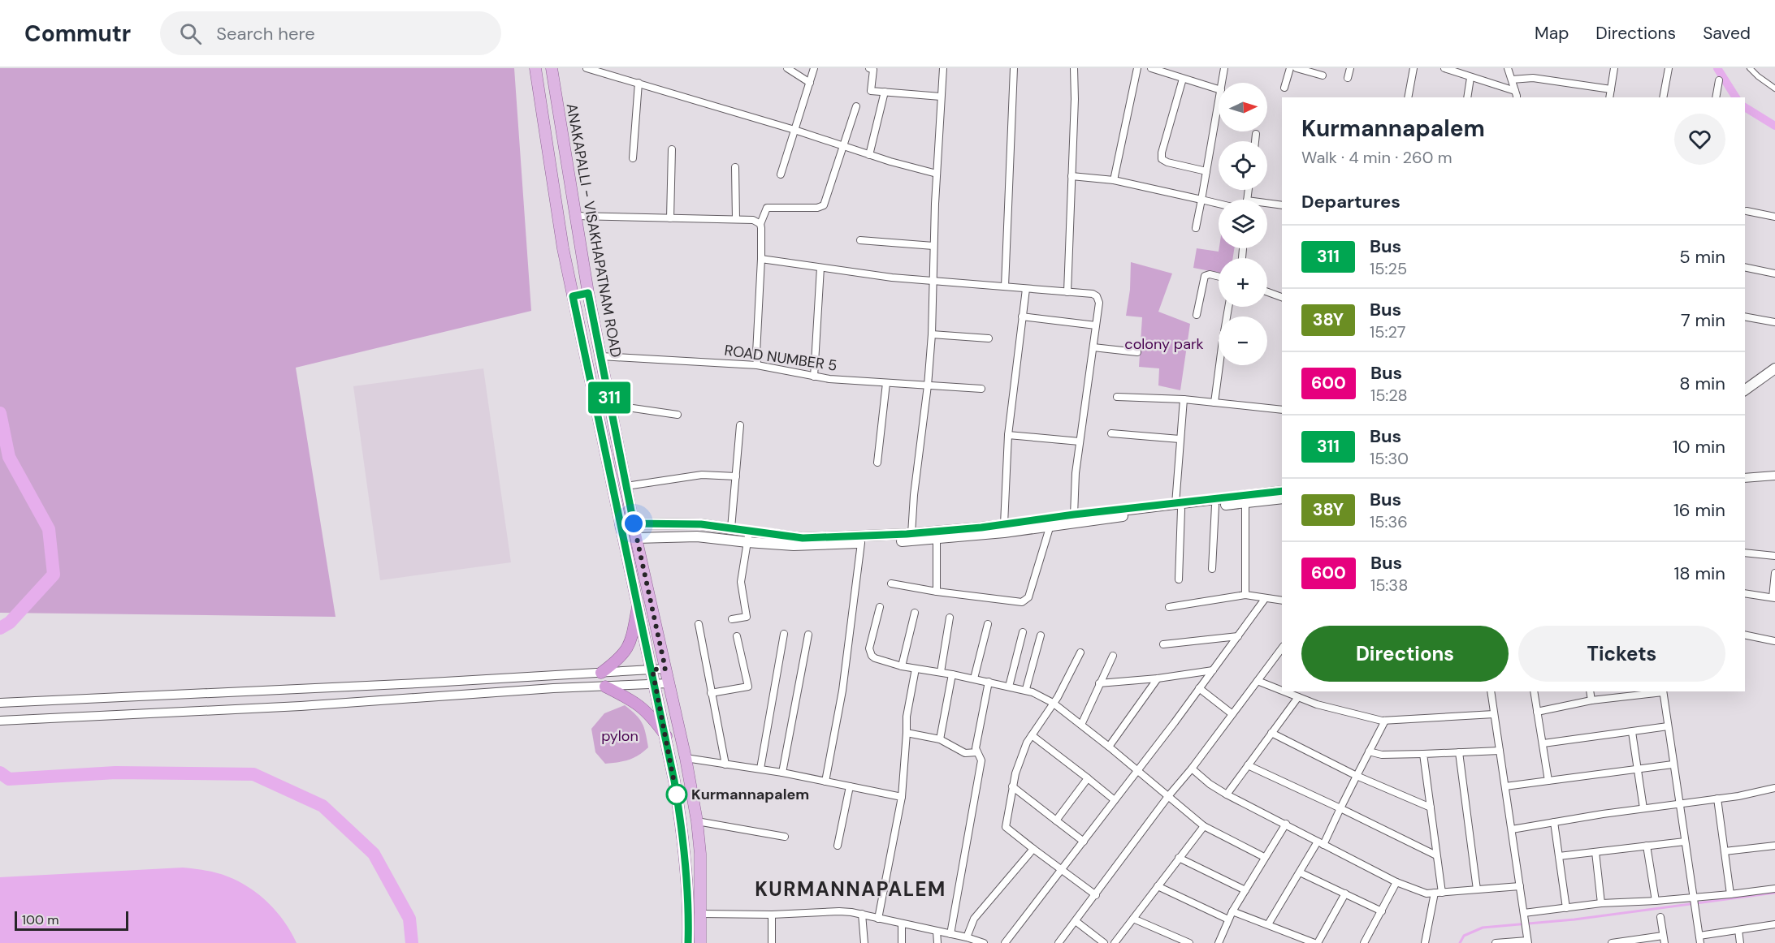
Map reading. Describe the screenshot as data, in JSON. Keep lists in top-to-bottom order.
{
  "streets": {
    "main road": ["ANAKAPALLI - VISAKHAPATNAM ROAD"],
    "street": ["ROAD NUMBER 5"]
  },
  "crossings": [
    ["ANAKAPALLI - VISAKHAPATNAM ROAD", "ROAD NUMBER 5"]
  ],
  "districts": ["KURMANNAPALEM"],
  "parks": ["colony park", "pylon"],
  "places": ["Kurmannapalem"],
  "lines": ["bus line 311"],
  "scale_bar": "100 m",
  "north": "right",
  "page": {
    "header": "Commutr",
    "search": "Search here",
    "nav": ["Map", "Directions", "Saved"],
    "on_map": "311",
    "map_buttons": ["+", "−"],
    "heading": [
      ["Kurmannapalem", "Walk · 4 min · 260 m"],
      "Departures"
    ],
    "list": [
      {
        "mark": "311",
        "name": "Bus",
        "note": "15:25",
        "value": "5 min"
      },
      {
        "mark": "38Y",
        "name": "Bus",
        "note": "15:27",
        "value": "7 min"
      },
      {
        "mark": "600",
        "name": "Bus",
        "note": "15:28",
        "value": "8 min"
      },
      {
        "mark": "311",
        "name": "Bus",
        "note": "15:30",
        "value": "10 min"
      },
      {
        "mark": "38Y",
        "name": "Bus",
        "note": "15:36",
        "value": "16 min"
      },
      {
        "mark": "600",
        "name": "Bus",
        "note": "15:38",
        "value": "18 min"
      }
    ],
    "buttons": ["Directions", "Tickets"],
    "scale": "100 m"
  }
}
